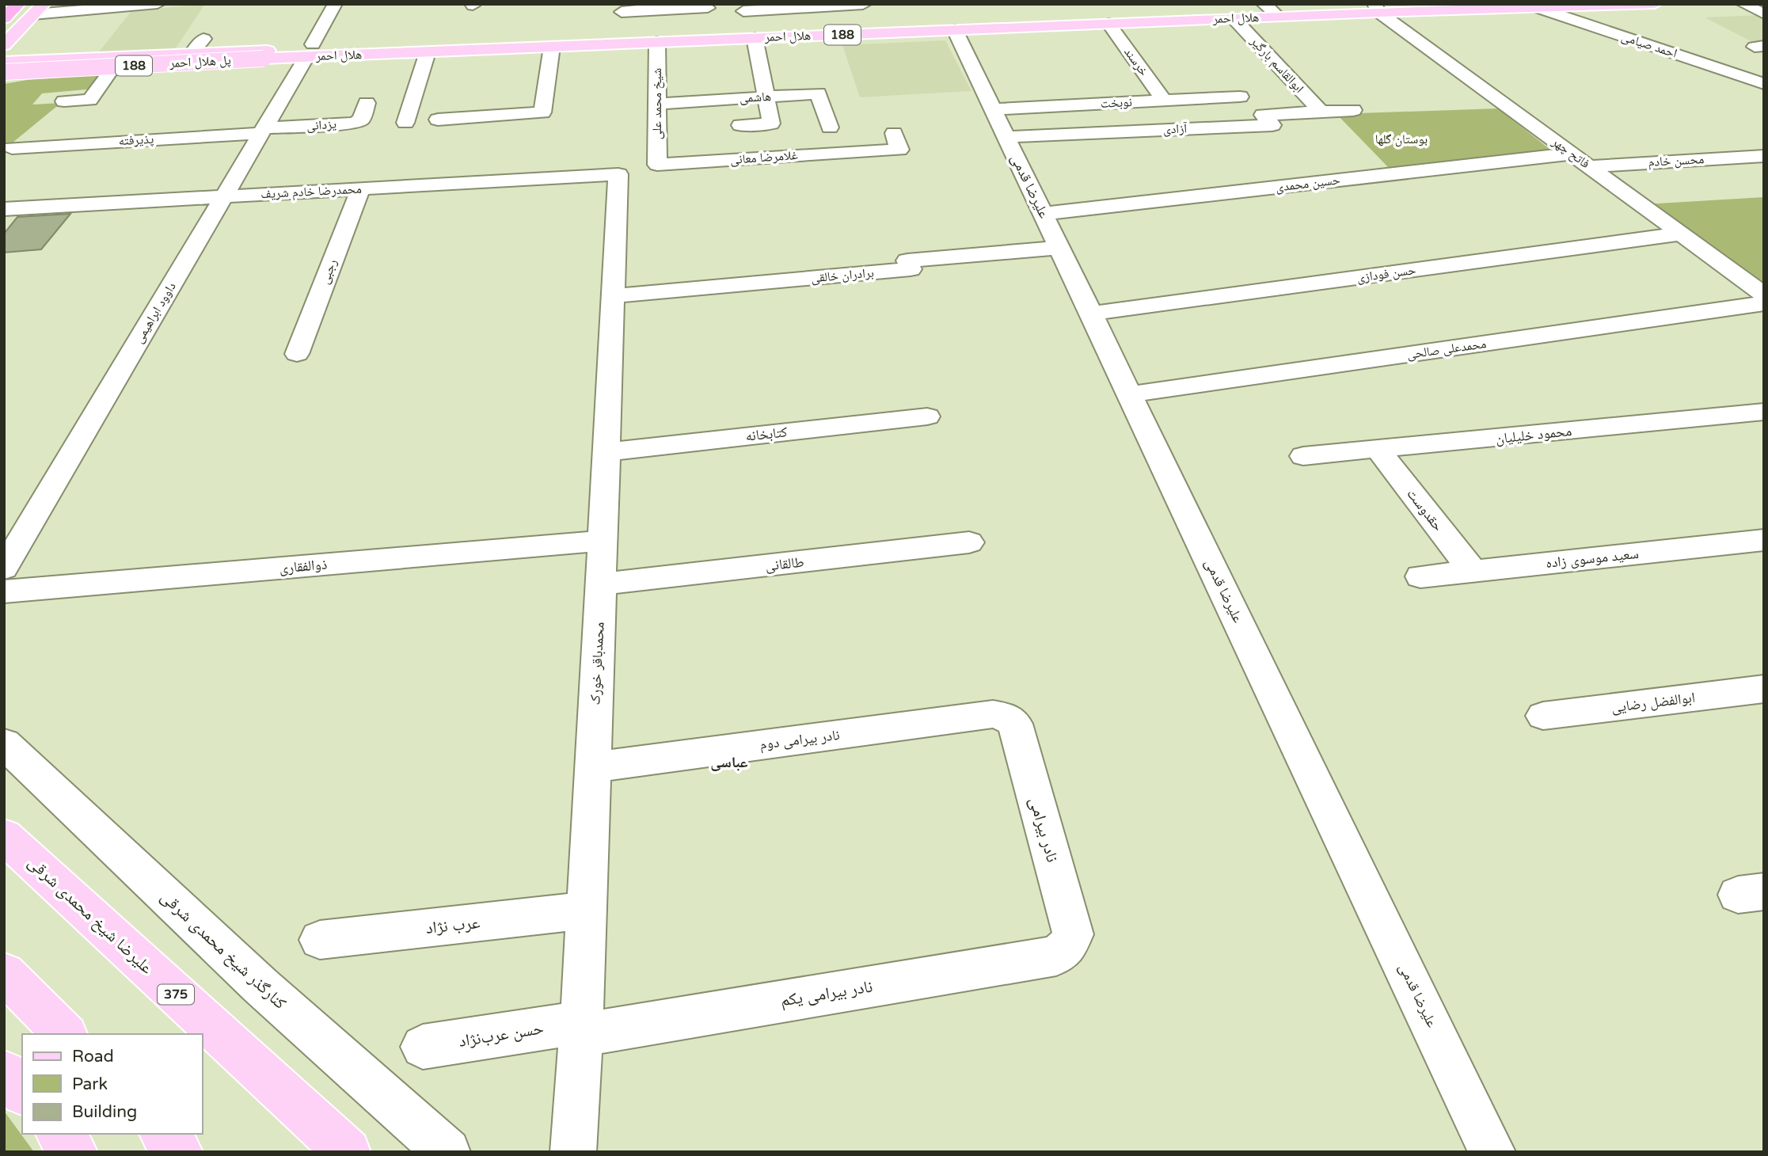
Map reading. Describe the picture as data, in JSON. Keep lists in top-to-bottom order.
{
  "streets": {
    "main road": [
      "هلال احمر",
      "188",
      "پل هلال احمر",
      "علیرضا شیخ محمدی شرقی",
      "375"
    ],
    "street": [
      "احمد صیامی",
      "خرسند",
      "ابوالقاسم بارگیر",
      "هاشمی",
      "نوبخت",
      "شیخ محمد علی",
      "یزدانی",
      "آزادی",
      "پذیرفته",
      "فاتح چهر",
      "غلامرضا معانی",
      "محسن خادم",
      "حسین محمدی",
      "علیرضا قدمی",
      "محمدرضا خادم شریف",
      "رجبی",
      "حسن فودازی",
      "برادران خالقی",
      "داوود ابراهیمی",
      "محمدعلی صالحی",
      "کتابخانه",
      "محمود خلیلیان",
      "حقدوست",
      "سعید موسوی زاده",
      "طالقانی",
      "ذوالفقاری",
      "محمدباقر خورک",
      "ابوالفضل رضایی",
      "نادر بیرامی دوم",
      "نادر بیرامی",
      "عرب نژاد",
      "کنارگذر شیخ محمدی شرقی",
      "نادر بیرامی یکم",
      "حسن عرب‌نژاد"
    ]
  },
  "crossings": [
    ["هلال احمر", "188"],
    ["هلال احمر", "پل هلال احمر"],
    ["هلال احمر", "خرسند"],
    ["هلال احمر", "ابوالقاسم بارگیر"],
    ["هلال احمر", "شیخ محمد علی"],
    ["هلال احمر", "فاتح چهر"],
    ["هلال احمر", "علیرضا قدمی"],
    ["هلال احمر", "داوود ابراهیمی"],
    ["188", "احمد صیامی"],
    ["188", "فاتح چهر"],
    ["خرسند", "نوبخت"],
    ["ابوالقاسم بارگیر", "آزادی"],
    ["هاشمی", "شیخ محمد علی"],
    ["نوبخت", "علیرضا قدمی"],
    ["شیخ محمد علی", "غلامرضا معانی"],
    ["یزدانی", "پذیرفته"],
    ["یزدانی", "داوود ابراهیمی"],
    ["آزادی", "علیرضا قدمی"],
    ["پذیرفته", "داوود ابراهیمی"],
    ["فاتح چهر", "محسن خادم"],
    ["فاتح چهر", "حسین محمدی"],
    ["فاتح چهر", "حسن فودازی"],
    ["حسین محمدی", "علیرضا قدمی"],
    ["علیرضا قدمی", "حسن فودازی"],
    ["علیرضا قدمی", "برادران خالقی"],
    ["علیرضا قدمی", "محمدعلی صالحی"],
    ["محمدرضا خادم شریف", "رجبی"],
    ["محمدرضا خادم شریف", "داوود ابراهیمی"],
    ["محمدرضا خادم شریف", "محمدباقر خورک"],
    ["برادران خالقی", "محمدباقر خورک"],
    ["کتابخانه", "محمدباقر خورک"],
    ["محمود خلیلیان", "حقدوست"],
    ["حقدوست", "سعید موسوی زاده"],
    ["طالقانی", "محمدباقر خورک"],
    ["ذوالفقاری", "محمدباقر خورک"],
    ["محمدباقر خورک", "نادر بیرامی دوم"],
    ["محمدباقر خورک", "عرب نژاد"],
    ["محمدباقر خورک", "نادر بیرامی یکم"],
    ["محمدباقر خورک", "حسن عرب‌نژاد"],
    ["نادر بیرامی دوم", "نادر بیرامی"],
    ["نادر بیرامی", "نادر بیرامی یکم"],
    ["نادر بیرامی یکم", "حسن عرب‌نژاد"]
  ],
  "districts": ["عباسی"],
  "parks": ["بوستان گلها"],
  "legend": ["Road", "Park", "Building"]
}
